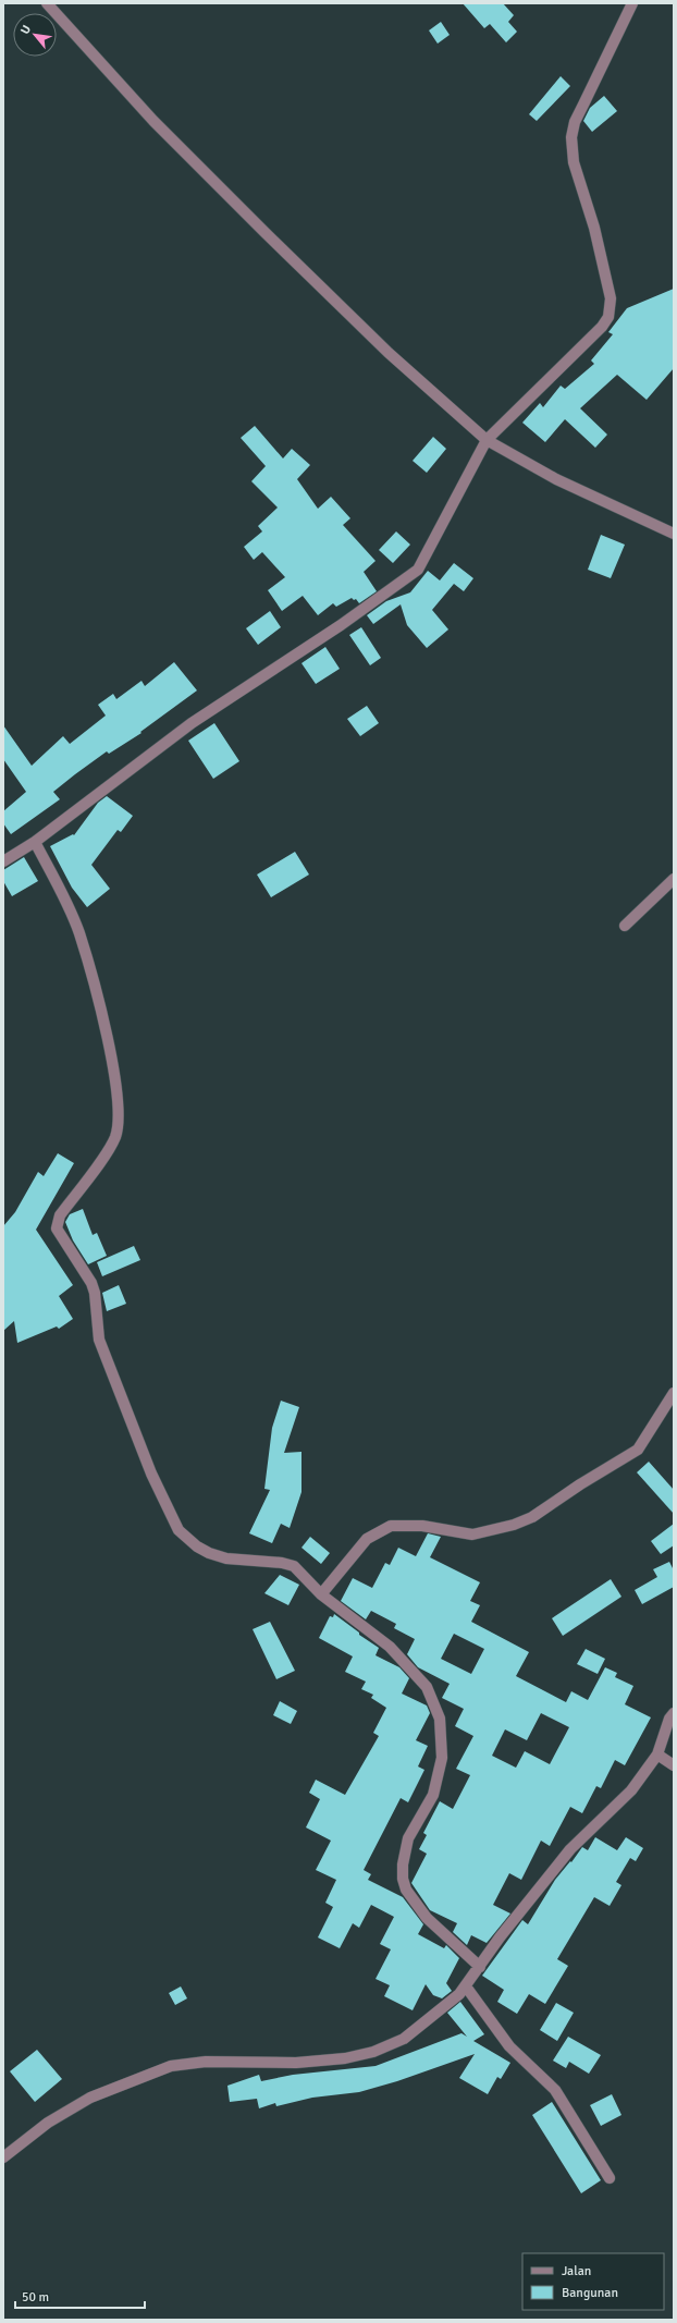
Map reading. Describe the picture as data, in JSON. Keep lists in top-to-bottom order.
{
  "legend": ["Jalan", "Bangunan"],
  "scale_bar": "50 m",
  "north": "top left"
}
